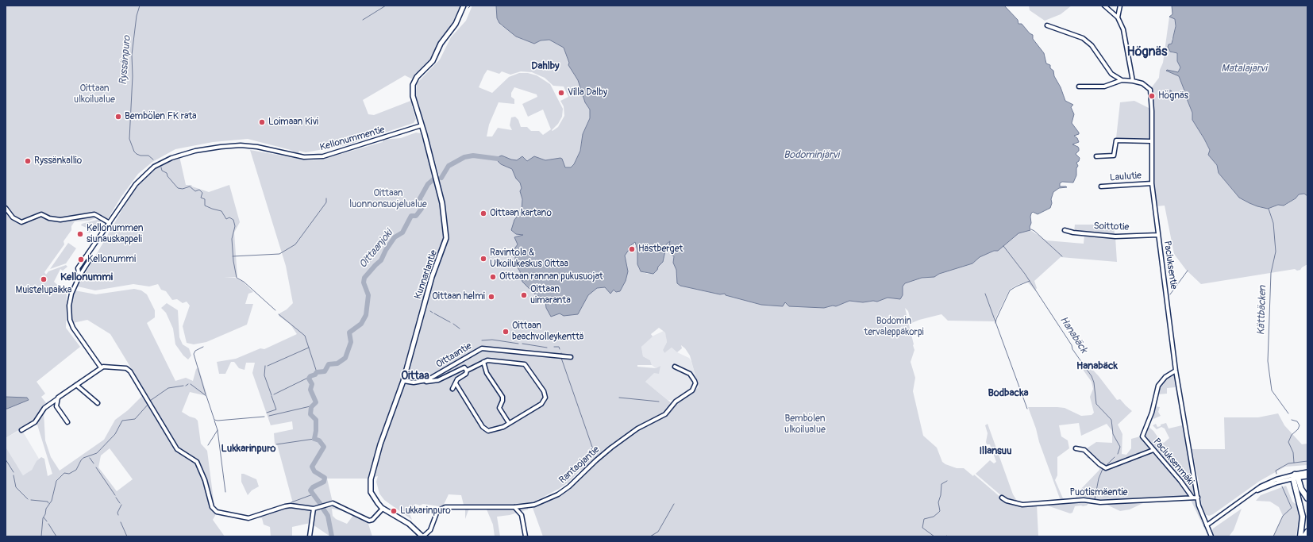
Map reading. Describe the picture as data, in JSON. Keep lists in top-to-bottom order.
{
  "streets": {
    "main road": ["Kunnarlantie"],
    "street": [
      "Kellonummentie",
      "Laulutie",
      "Soittotie",
      "Paciuksentie",
      "Oittaantie",
      "Paciuksenmäki",
      "Rantaojantie",
      "Puotismäentie"
    ]
  },
  "crossings": [
    ["Kellonummentie", "Kunnarlantie"],
    ["Laulutie", "Paciuksentie"],
    ["Soittotie", "Paciuksentie"],
    ["Paciuksentie", "Paciuksenmäki"],
    ["Paciuksentie", "Puotismäentie"],
    ["Kunnarlantie", "Oittaantie"],
    ["Kunnarlantie", "Rantaojantie"],
    ["Paciuksenmäki", "Puotismäentie"]
  ],
  "districts": [
    "Högnäs",
    "Dahlby",
    "Kellonummi",
    "Hanabäck",
    "Oittaa",
    "Bodbacka",
    "Lukkarinpuro",
    "Illansuu"
  ],
  "water": [
    "Ryssänpuro",
    "Matalajärvi",
    "Bodominjärvi",
    "Oittaanjoki",
    "Kättbäcken",
    "Hanabäck"
  ],
  "parks": [
    "Oittaan ulkoilualue",
    "Oittaan luonnonsuojelualue",
    "Bodomin tervaleppäkorpi",
    "Bembölen ulkoilualue"
  ],
  "places": [
    "Villa Dalby",
    "Högnäs",
    "Bembölen FK rata",
    "Loimaan Kivi",
    "Ryssänkallio",
    "Oittaan kartano",
    "Kellonummen siunauskappeli",
    "Hästberget",
    "Ravintola & Ulkoilukeskus Oittaa",
    "Kellonummi",
    "Oittaan rannan pukusuojat",
    "Muistelupaikka",
    "Oittaan uimaranta",
    "Oittaan helmi",
    "Oittaan beachvolleykenttä",
    "Lukkarinpuro"
  ]
}
